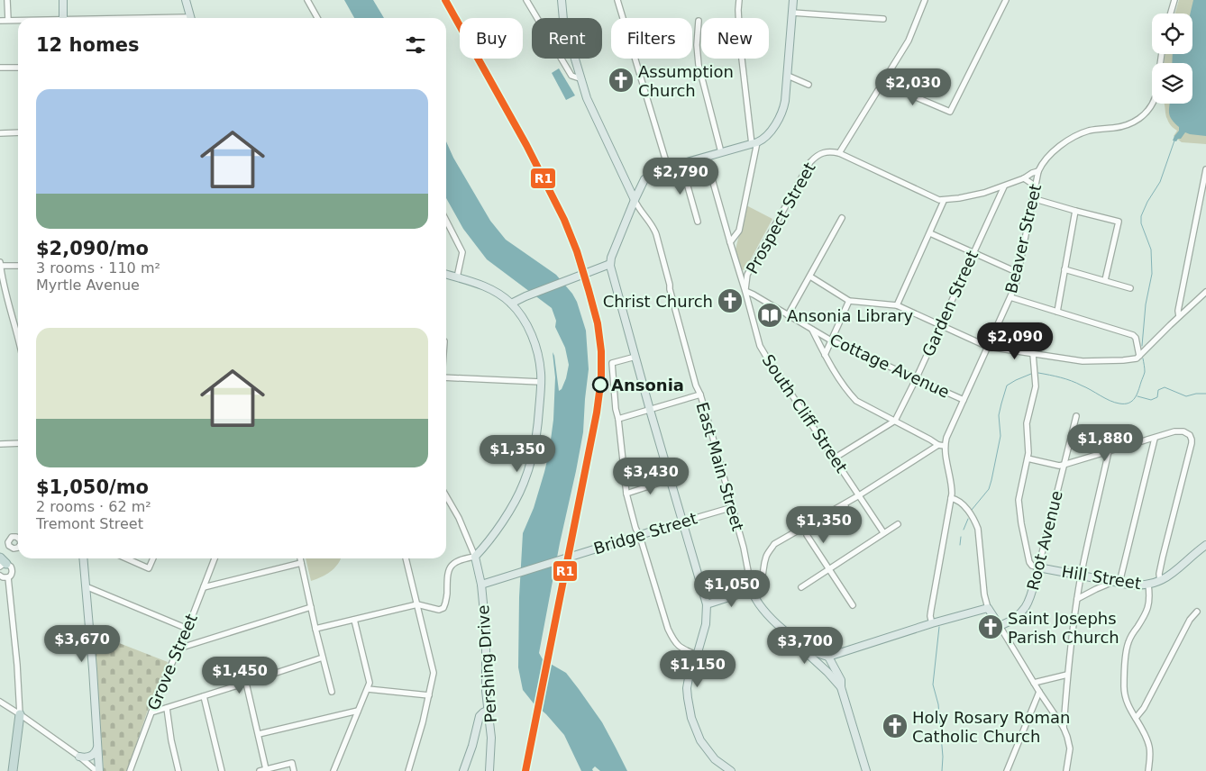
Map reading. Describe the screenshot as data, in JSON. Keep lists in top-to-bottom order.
{
  "streets": {
    "main road": [
      "East Main Street",
      "Bridge Street",
      "Root Avenue",
      "Hill Street",
      "Pershing Drive"
    ],
    "street": [
      "Prospect Street",
      "Beaver Street",
      "Garden Street",
      "Cottage Avenue",
      "South Cliff Street",
      "Grove Street"
    ]
  },
  "crossings": [
    ["Prospect Street", "Cottage Avenue"],
    ["Prospect Street", "South Cliff Street"],
    ["Beaver Street", "Cottage Avenue"],
    ["Garden Street", "Cottage Avenue"],
    ["Cottage Avenue", "South Cliff Street"],
    ["East Main Street", "Bridge Street"],
    ["Bridge Street", "Pershing Drive"],
    ["Root Avenue", "Hill Street"]
  ],
  "places": {
    "church": [
      "Assumption Church",
      "Christ Church",
      "Saint Josephs Parish Church",
      "Holy Rosary Roman Catholic Church"
    ],
    "library": ["Ansonia Library"],
    "other": ["Ansonia"]
  },
  "lines": ["transit line R1"],
  "page": {
    "chip": [
      "Buy",
      "Rent",
      "Filters",
      "New"
    ],
    "heading": "12 homes",
    "price": [
      "$2,030",
      "$2,790",
      "$2,090",
      "$1,880",
      "$1,350",
      "$3,430",
      "$1,350",
      "$1,050",
      "$3,670",
      "$3,700",
      "$1,150",
      "$1,450"
    ],
    "list": [
      {
        "name": "$2,090/mo",
        "note": "3 rooms · 110 m² · Myrtle Avenue"
      },
      {
        "name": "$1,050/mo",
        "note": "2 rooms · 62 m² · Tremont Street"
      }
    ]
  }
}
